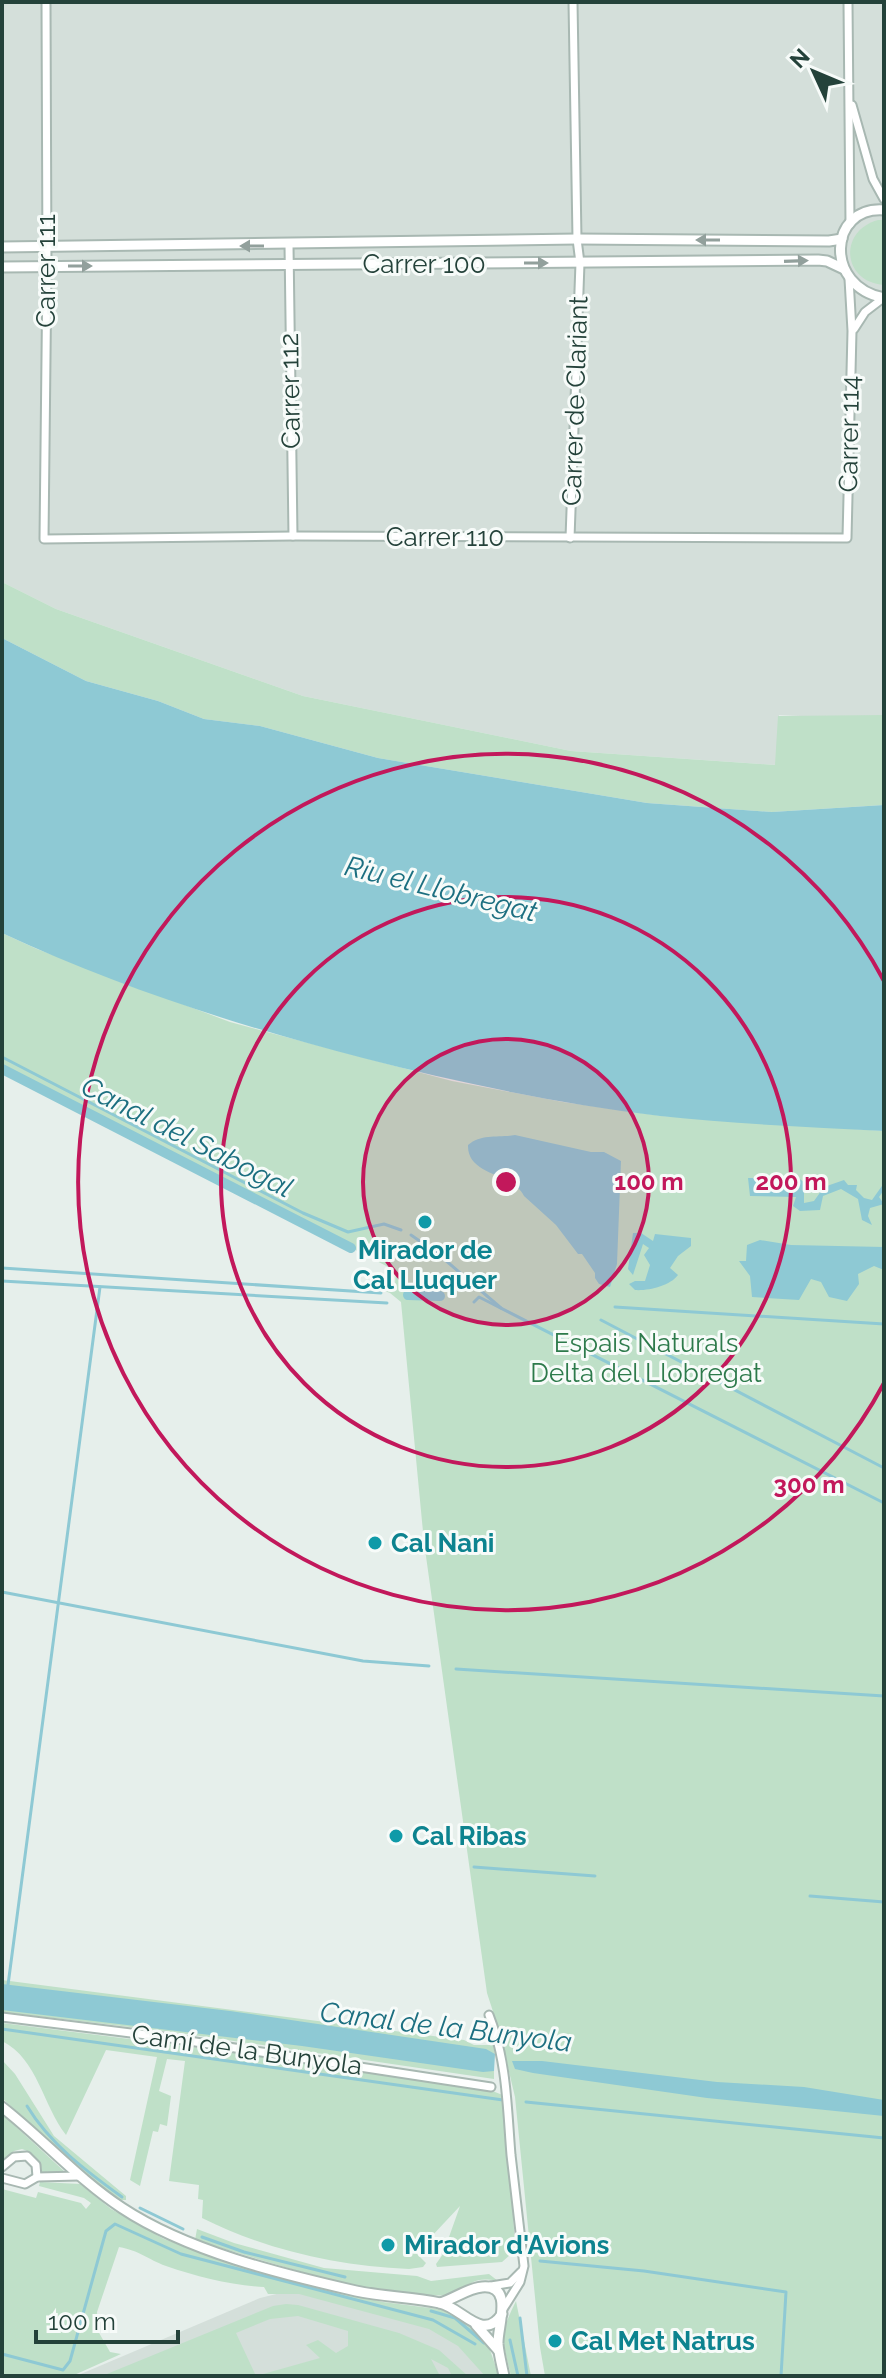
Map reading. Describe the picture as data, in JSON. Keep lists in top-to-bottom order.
{
  "streets": {
    "street": [
      "Carrer 100",
      "Carrer 111",
      "Carrer 112",
      "Carrer de Clariant",
      "Carrer 114",
      "Carrer 110",
      "Camí de la Bunyola"
    ]
  },
  "crossings": [
    ["Carrer 100", "Carrer 111"],
    ["Carrer 100", "Carrer 112"],
    ["Carrer 100", "Carrer de Clariant"],
    ["Carrer 100", "Carrer 114"],
    ["Carrer 111", "Carrer 110"],
    ["Carrer 112", "Carrer 110"],
    ["Carrer de Clariant", "Carrer 110"],
    ["Carrer 114", "Carrer 110"]
  ],
  "water": ["Riu el Llobregat", "Canal del Sabogal", "Canal de la Bunyola"],
  "parks": ["Espais Naturals Delta del Llobregat"],
  "places": [
    "Mirador de Cal Lluquer",
    "Cal Nani",
    "Cal Ribas",
    "Mirador d'Avions",
    "Cal Met Natrus"
  ],
  "scale_bar": "100 m",
  "north": "top left",
  "rings": ["100 m", "200 m", "300 m"]
}
